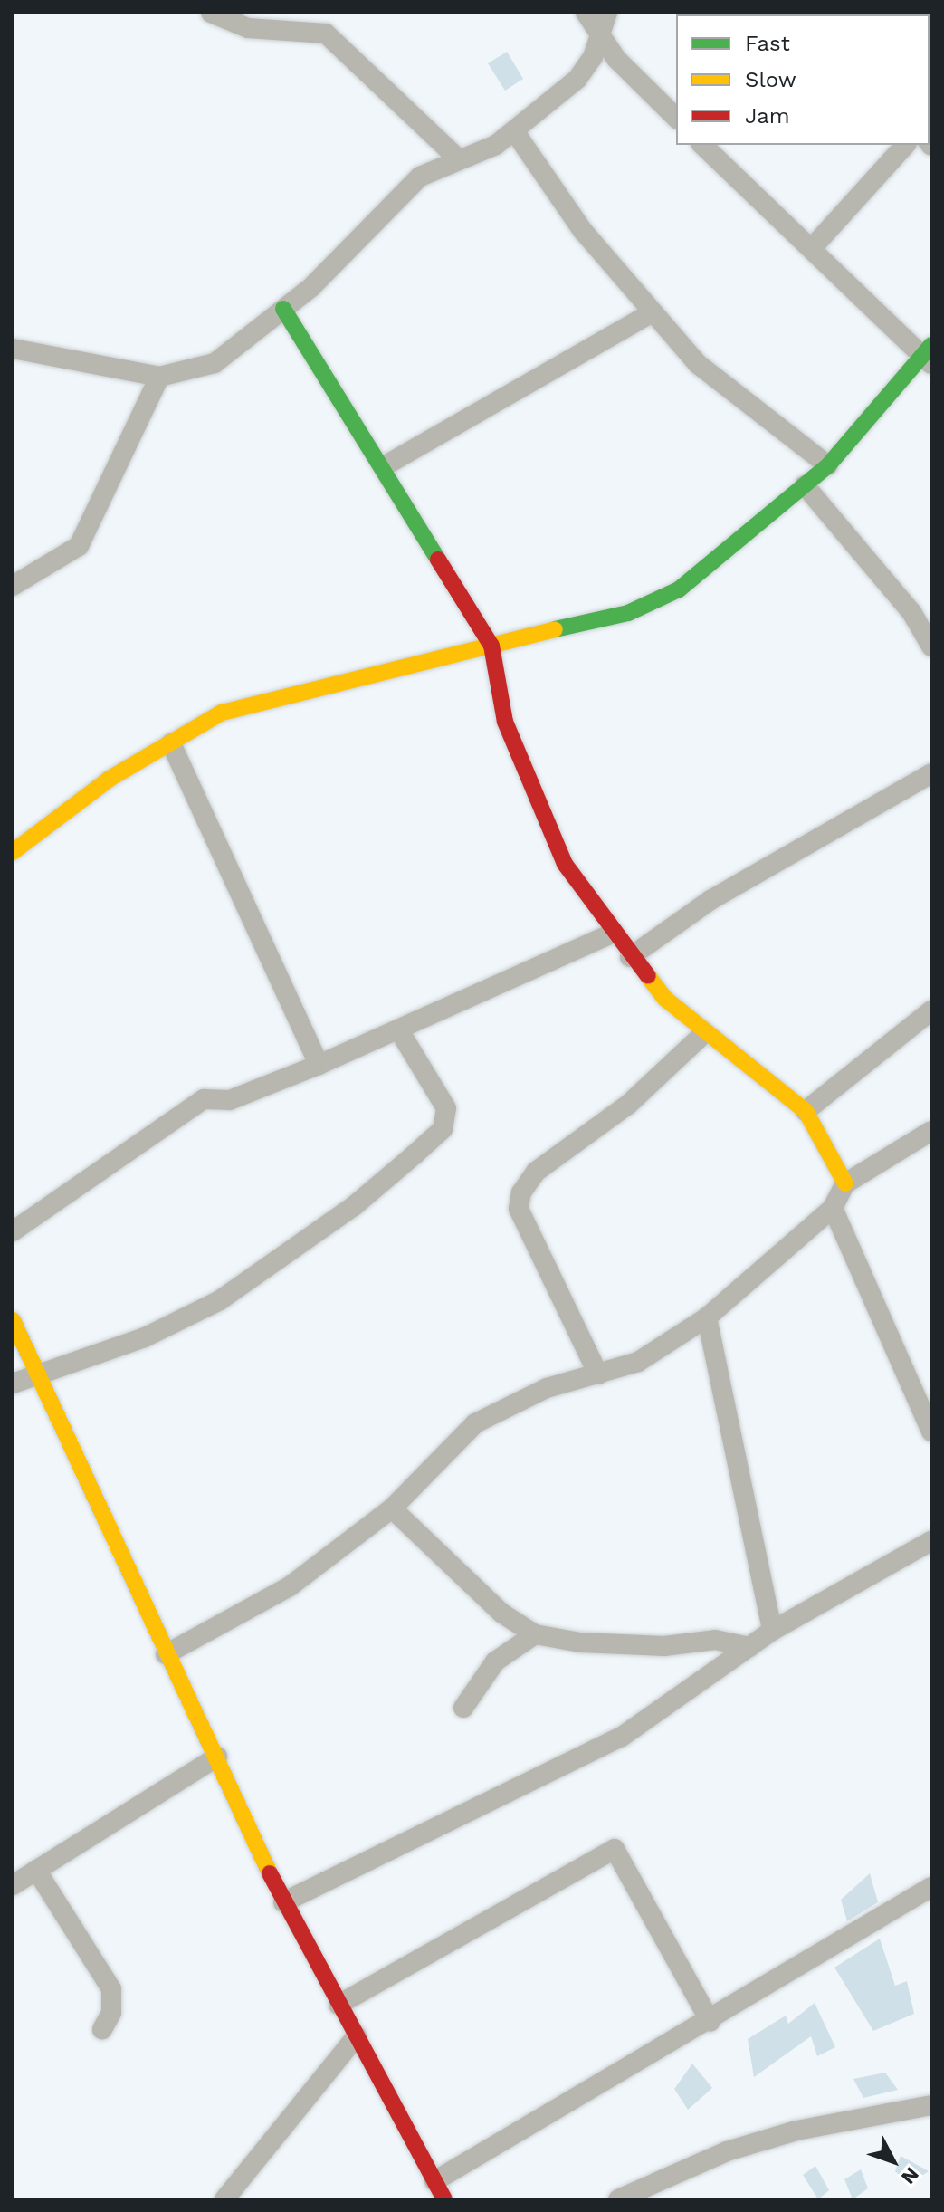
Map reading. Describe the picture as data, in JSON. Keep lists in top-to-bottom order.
{
  "legend": ["Fast", "Slow", "Jam"],
  "north": "bottom right"
}
